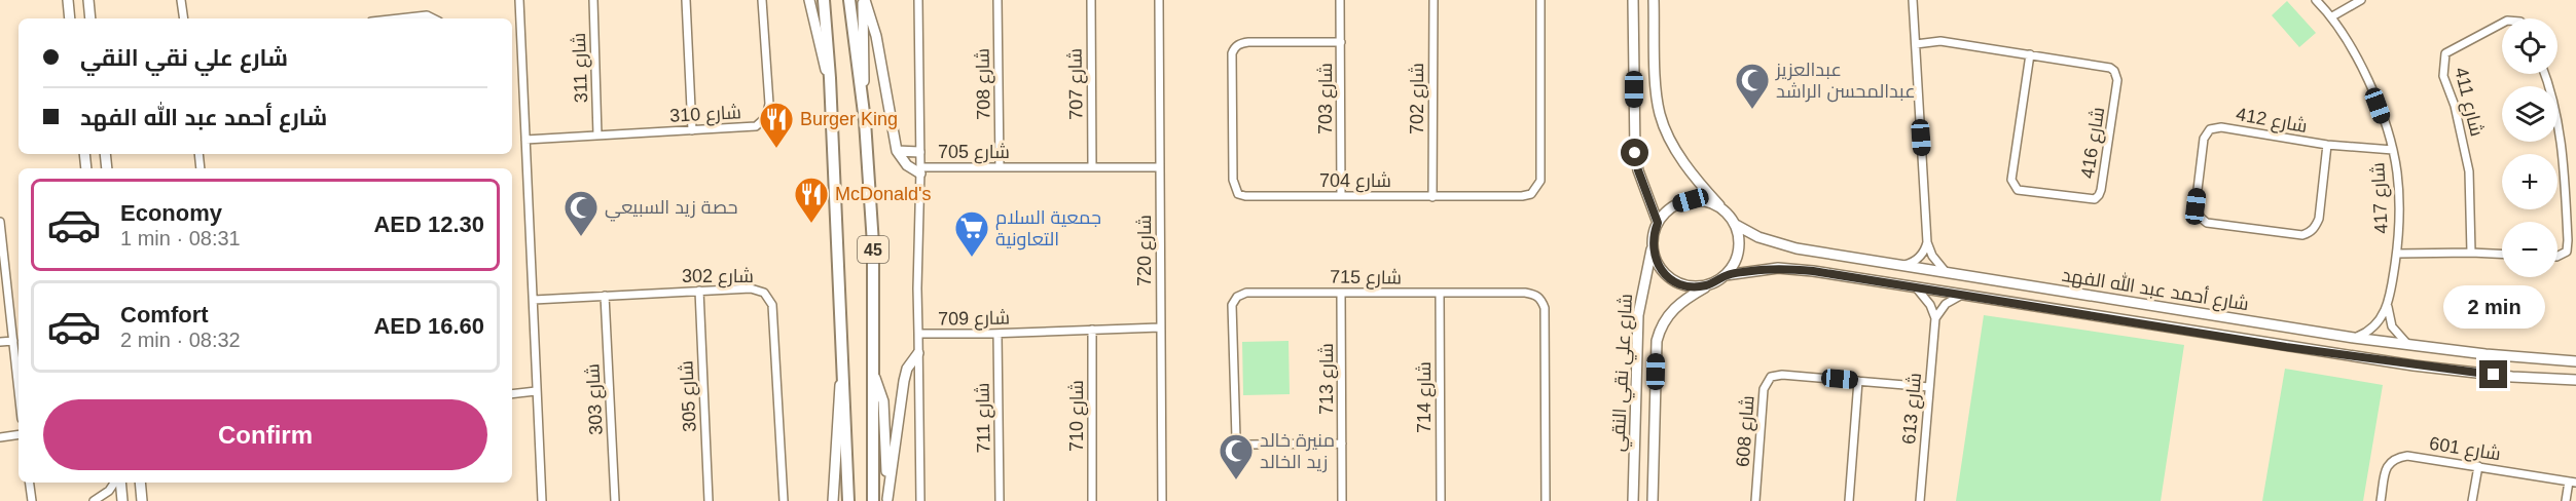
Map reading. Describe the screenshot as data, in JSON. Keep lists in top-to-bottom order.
{
  "streets": {
    "main road": ["45"],
    "street": [
      "شارع 311",
      "شارع 708",
      "شارع 707",
      "شارع 703",
      "شارع 702",
      "شارع 411",
      "شارع 310",
      "شارع 412",
      "شارع 416",
      "شارع 705",
      "شارع 704",
      "شارع 417",
      "شارع 720",
      "شارع 302",
      "شارع 715",
      "شارع أحمد عبد الله الفهد",
      "شارع 709",
      "شارع علي نقي النقي",
      "شارع 713",
      "شارع 305",
      "شارع 714",
      "شارع 303",
      "شارع 613",
      "شارع 710",
      "شارع 711",
      "شارع 608",
      "شارع 601"
    ]
  },
  "crossings": [
    ["شارع 311", "شارع 310"],
    ["شارع 708", "شارع 705"],
    ["شارع 707", "شارع 705"],
    ["شارع 703", "شارع 704"],
    ["شارع 702", "شارع 704"],
    ["شارع 412", "شارع 417"],
    ["شارع 705", "شارع 720"],
    ["شارع 417", "شارع أحمد عبد الله الفهد"],
    ["شارع 720", "شارع 709"],
    ["شارع 302", "شارع 305"],
    ["شارع 302", "شارع 303"],
    ["شارع 715", "شارع 713"],
    ["شارع 715", "شارع 714"],
    ["شارع أحمد عبد الله الفهد", "شارع علي نقي النقي"],
    ["شارع 709", "شارع 710"],
    ["شارع 709", "شارع 711"],
    ["شارع 613", "شارع 608"]
  ],
  "places": {
    "mosque": ["عبدالعزيز عبدالمحسن الراشد", "حصة زيد السبيعي", "منيرة خالد زيد الخالد"],
    "restaurant": ["Burger King", "McDonald's"],
    "supermarket": ["جمعية السلام التعاونية"]
  },
  "page": {
    "map_buttons": ["+", "−"],
    "banner": ["شارع علي نقي النقي", "شارع أحمد عبد الله الفهد"],
    "list": [
      {
        "name": "Economy",
        "note": "1 min · 08:31",
        "value": "AED 12.30"
      },
      {
        "name": "Comfort",
        "note": "2 min · 08:32",
        "value": "AED 16.60"
      }
    ],
    "bubble": "2 min",
    "buttons": "Confirm"
  }
}
